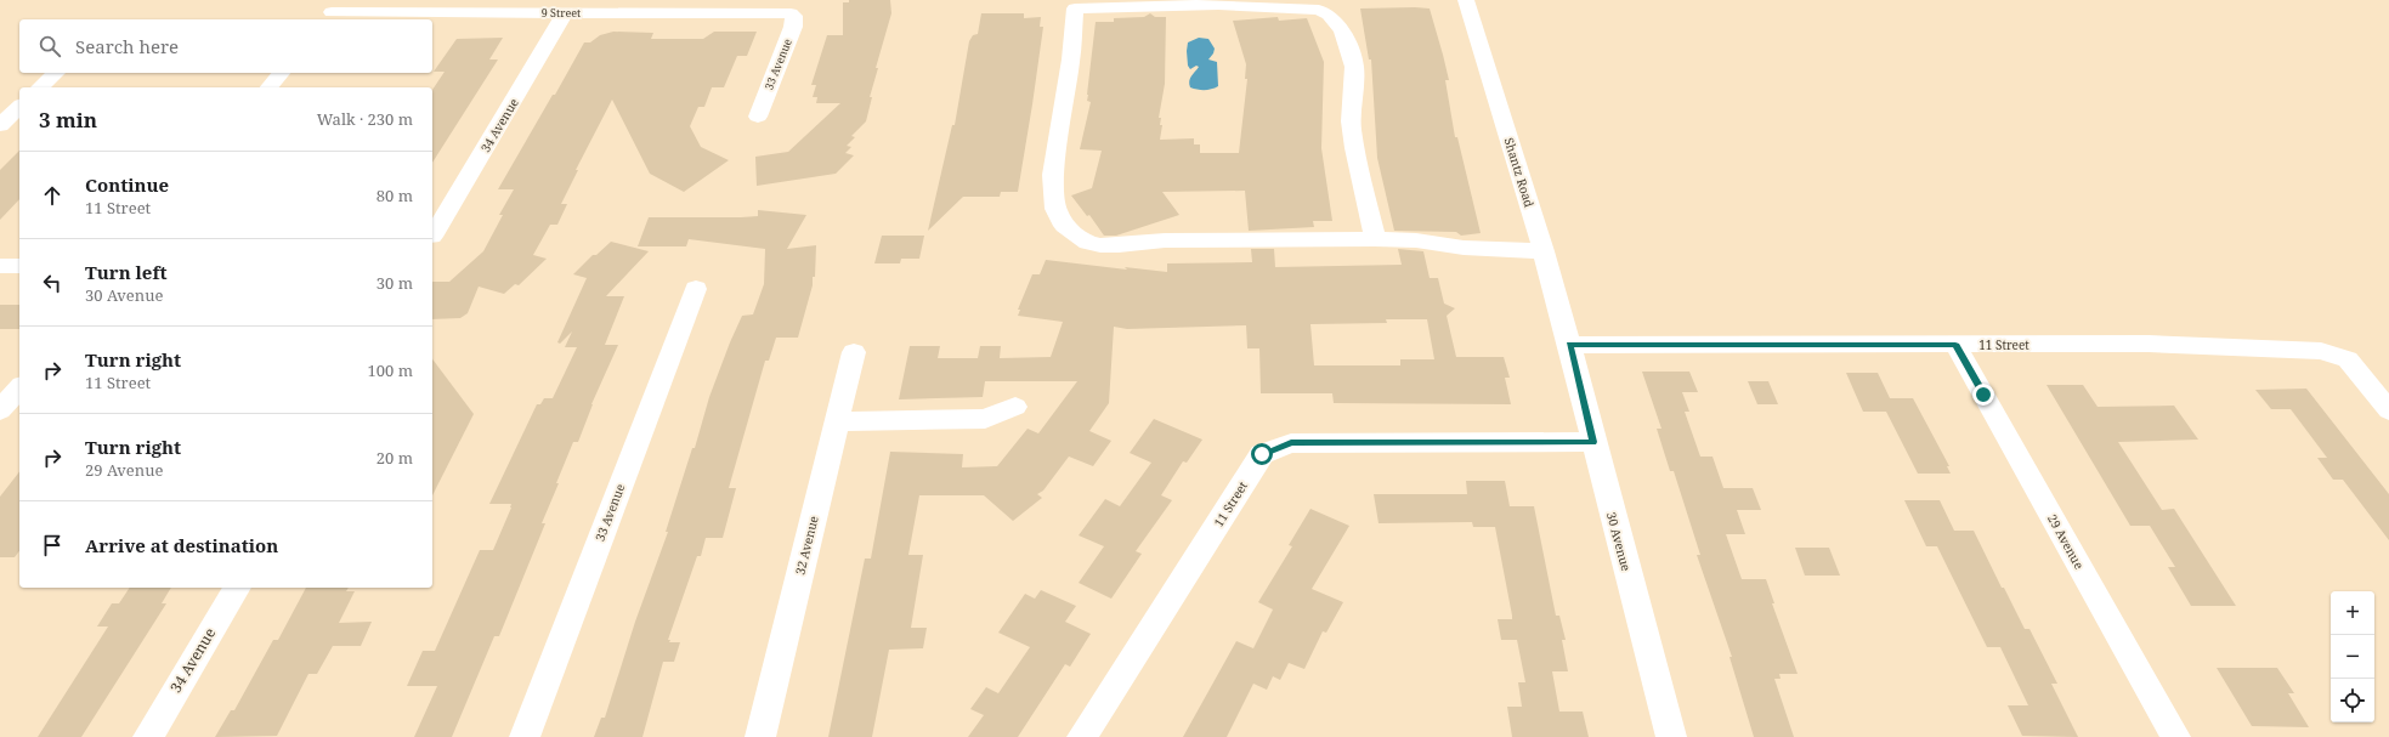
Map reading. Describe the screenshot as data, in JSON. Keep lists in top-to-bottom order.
{
  "streets": {
    "street": [
      "9 Street",
      "33 Avenue",
      "34 Avenue",
      "Shantz Road",
      "11 Street",
      "30 Avenue",
      "29 Avenue",
      "32 Avenue"
    ]
  },
  "crossings": [
    ["9 Street", "33 Avenue"],
    ["9 Street", "34 Avenue"],
    ["Shantz Road", "11 Street"],
    ["Shantz Road", "30 Avenue"],
    ["11 Street", "30 Avenue"],
    ["11 Street", "29 Avenue"]
  ],
  "page": {
    "search": "Search here",
    "heading": ["3 min", "Walk · 230 m"],
    "list": [
      ["Continue", "11 Street", "80 m"],
      ["Turn left", "30 Avenue", "30 m"],
      ["Turn right", "11 Street", "100 m"],
      ["Turn right", "29 Avenue", "20 m"],
      "Arrive at destination"
    ],
    "map_buttons": ["+", "−"]
  }
}
